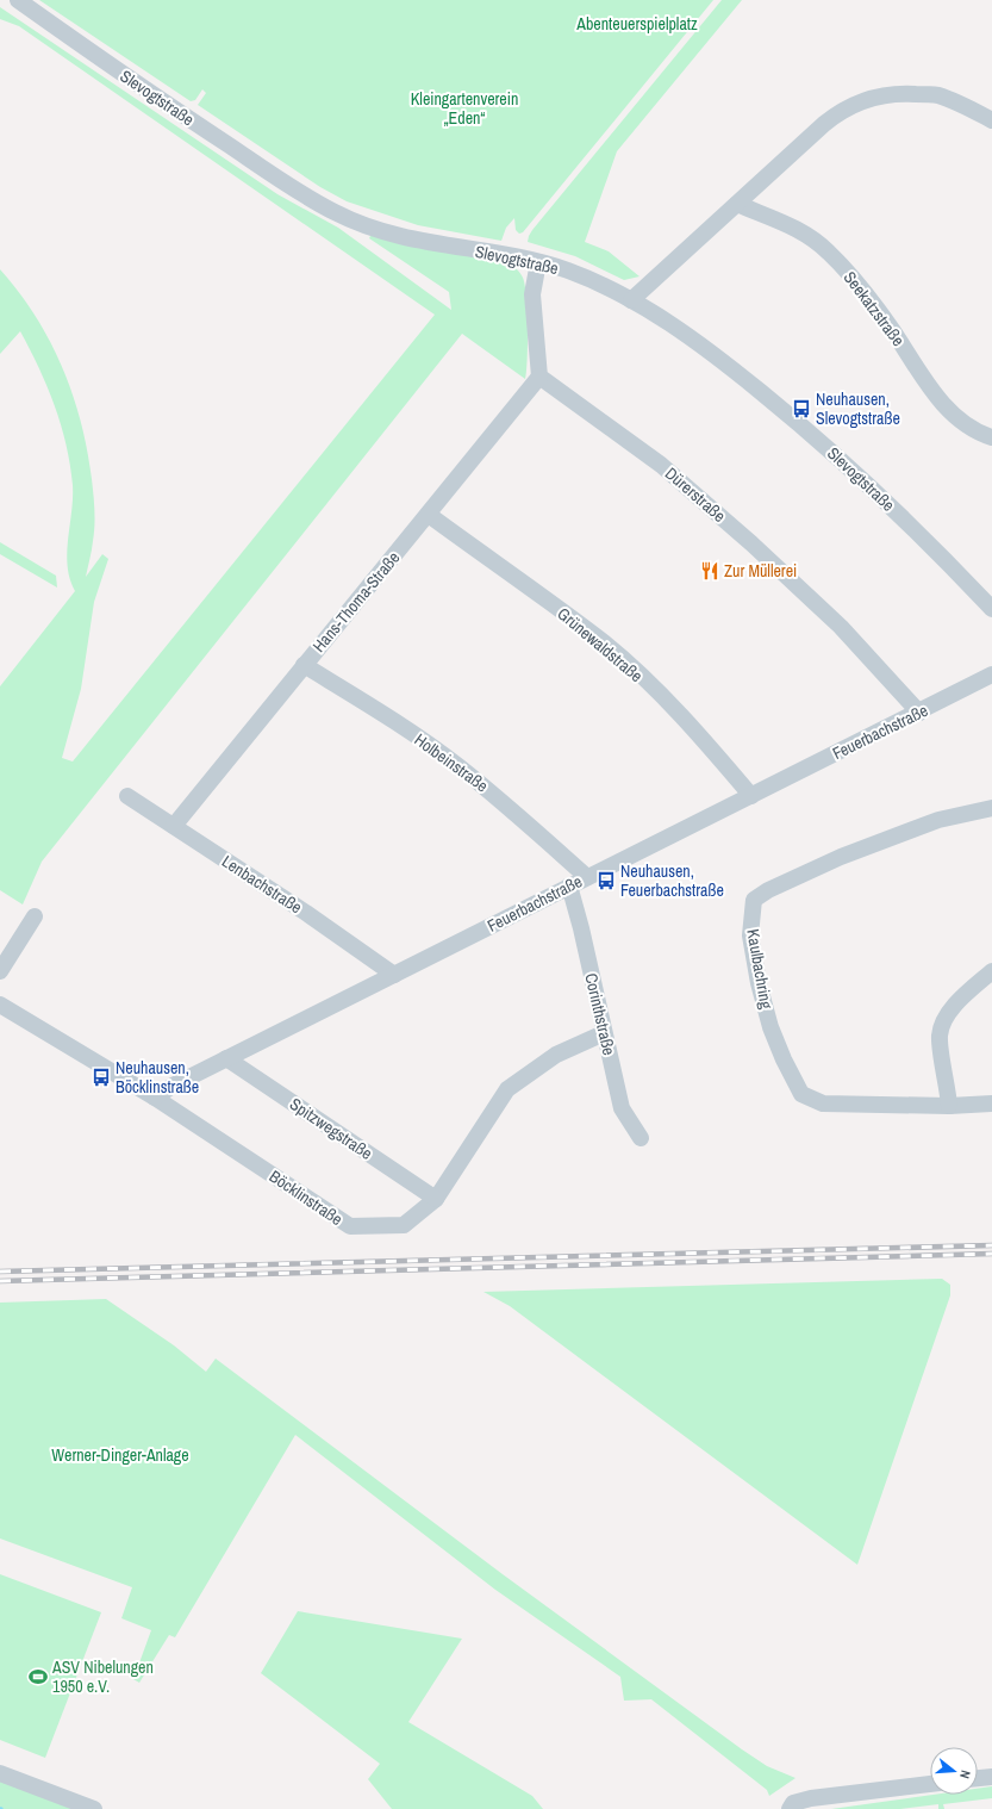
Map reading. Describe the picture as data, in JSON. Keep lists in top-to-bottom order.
{
  "streets": {
    "street": [
      "Slevogtstraße",
      "Seekatzstraße",
      "Dürerstraße",
      "Hans-Thoma-Straße",
      "Grünewaldstraße",
      "Feuerbachstraße",
      "Holbeinstraße",
      "Lenbachstraße",
      "Kaulbachring",
      "Corinthstraße",
      "Spitzwegstraße",
      "Böcklinstraße"
    ]
  },
  "crossings": [
    ["Dürerstraße", "Hans-Thoma-Straße"],
    ["Dürerstraße", "Feuerbachstraße"],
    ["Hans-Thoma-Straße", "Grünewaldstraße"],
    ["Hans-Thoma-Straße", "Holbeinstraße"],
    ["Hans-Thoma-Straße", "Lenbachstraße"],
    ["Grünewaldstraße", "Feuerbachstraße"],
    ["Feuerbachstraße", "Holbeinstraße"],
    ["Feuerbachstraße", "Lenbachstraße"],
    ["Feuerbachstraße", "Corinthstraße"],
    ["Feuerbachstraße", "Spitzwegstraße"],
    ["Feuerbachstraße", "Böcklinstraße"],
    ["Corinthstraße", "Böcklinstraße"],
    ["Spitzwegstraße", "Böcklinstraße"]
  ],
  "parks": ["Abenteuerspielplatz", "Kleingartenverein „Eden“", "Werner-Dinger-Anlage"],
  "places": {
    "bus stop": ["Neuhausen, Slevogtstraße", "Neuhausen, Feuerbachstraße", "Neuhausen, Böcklinstraße"],
    "restaurant": ["Zur Müllerei"],
    "sports": ["ASV Nibelungen 1950 e.V."]
  },
  "north": "right"
}
